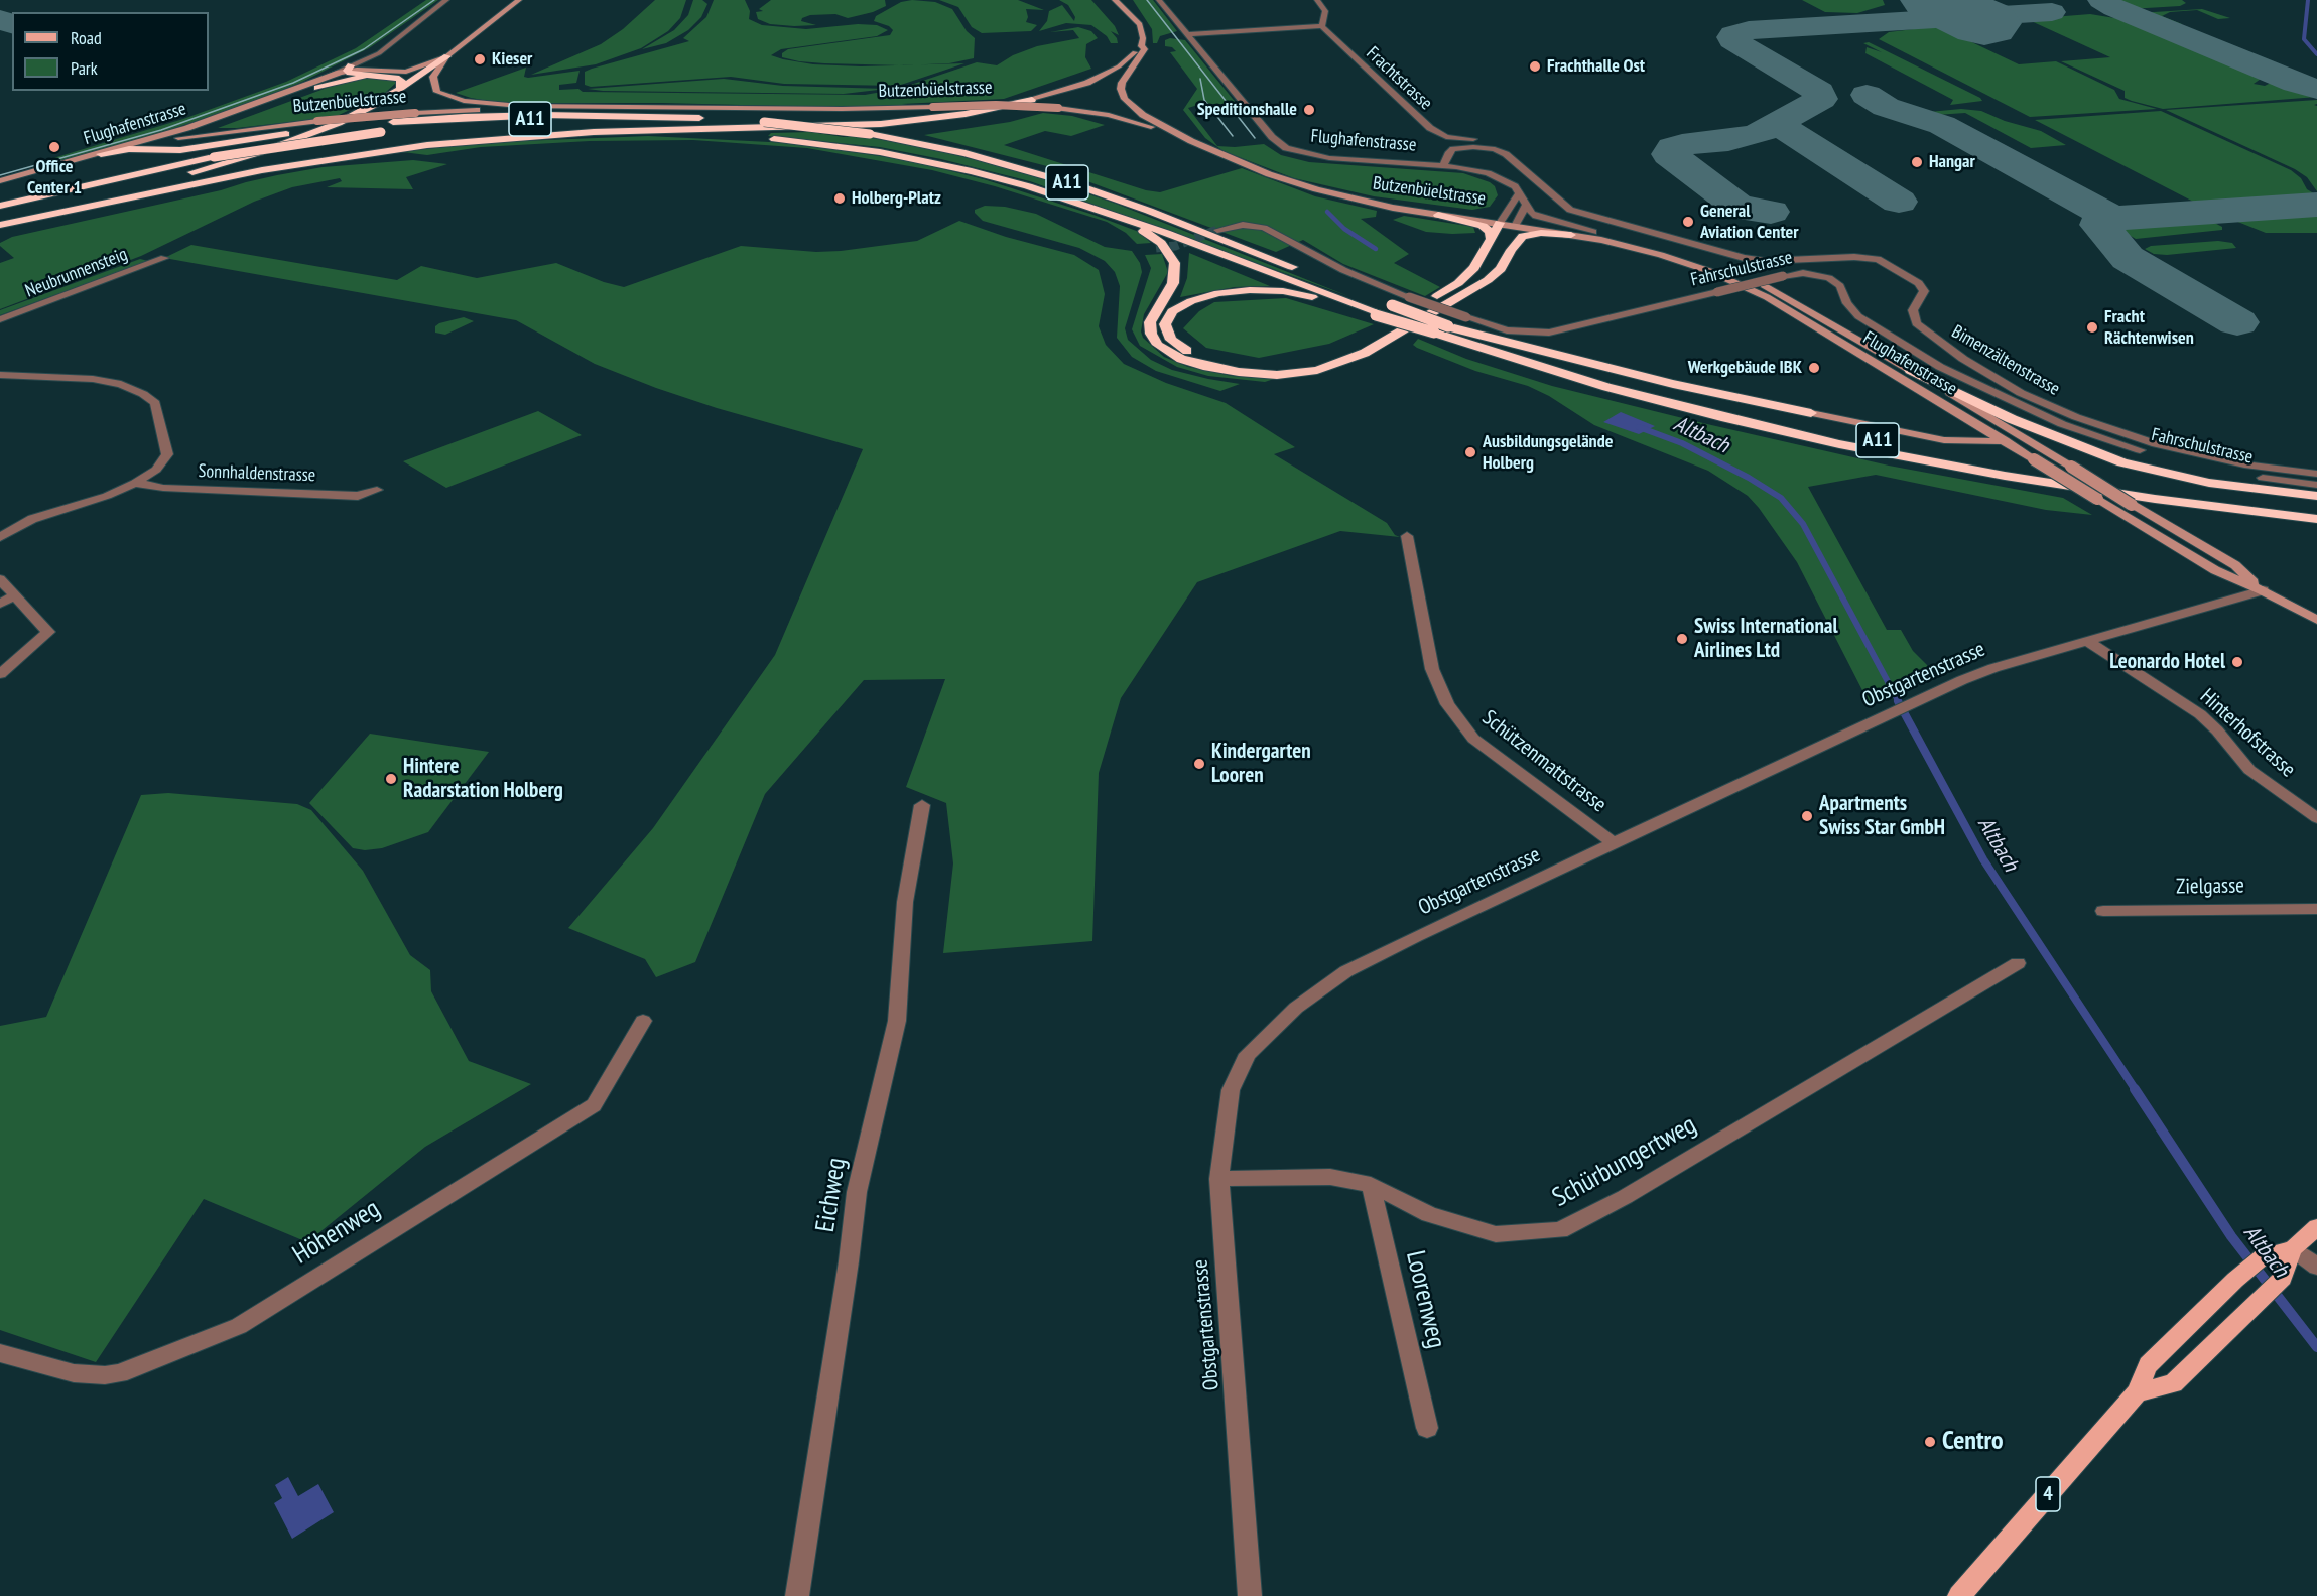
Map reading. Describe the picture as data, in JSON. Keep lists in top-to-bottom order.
{
  "streets": {
    "highway": ["A11"],
    "main road": ["Butzenbüelstrasse", "Flughafenstrasse", "4"],
    "street": [
      "Frachtstrasse",
      "Fahrschulstrasse",
      "Neubrunnensteig",
      "Bimenzältenstrasse",
      "Sonnhaldenstrasse",
      "Obstgartenstrasse",
      "Hinterhofstrasse",
      "Schützenmattstrasse",
      "Zielgasse",
      "Schürbungertweg",
      "Eichweg",
      "Höhenweg",
      "Loorenweg"
    ]
  },
  "crossings": [
    ["Butzenbüelstrasse", "Flughafenstrasse"],
    ["Flughafenstrasse", "Bimenzältenstrasse"],
    ["Flughafenstrasse", "Obstgartenstrasse"],
    ["Obstgartenstrasse", "Hinterhofstrasse"],
    ["Obstgartenstrasse", "Schützenmattstrasse"],
    ["Obstgartenstrasse", "Schürbungertweg"],
    ["Schürbungertweg", "Loorenweg"]
  ],
  "water": ["Altbach"],
  "places": [
    "Kieser",
    "Frachthalle Ost",
    "Speditionshalle",
    "Office Center 1",
    "Hangar",
    "Holberg-Platz",
    "General Aviation Center",
    "Fracht Rächtenwisen",
    "Werkgebäude IBK",
    "Ausbildungsgelände Holberg",
    "Swiss International Airlines Ltd",
    "Leonardo Hotel",
    "Kindergarten Looren",
    "Hintere Radarstation Holberg",
    "Apartments Swiss Star GmbH",
    "Centro"
  ],
  "legend": ["Road", "Park"]
}
